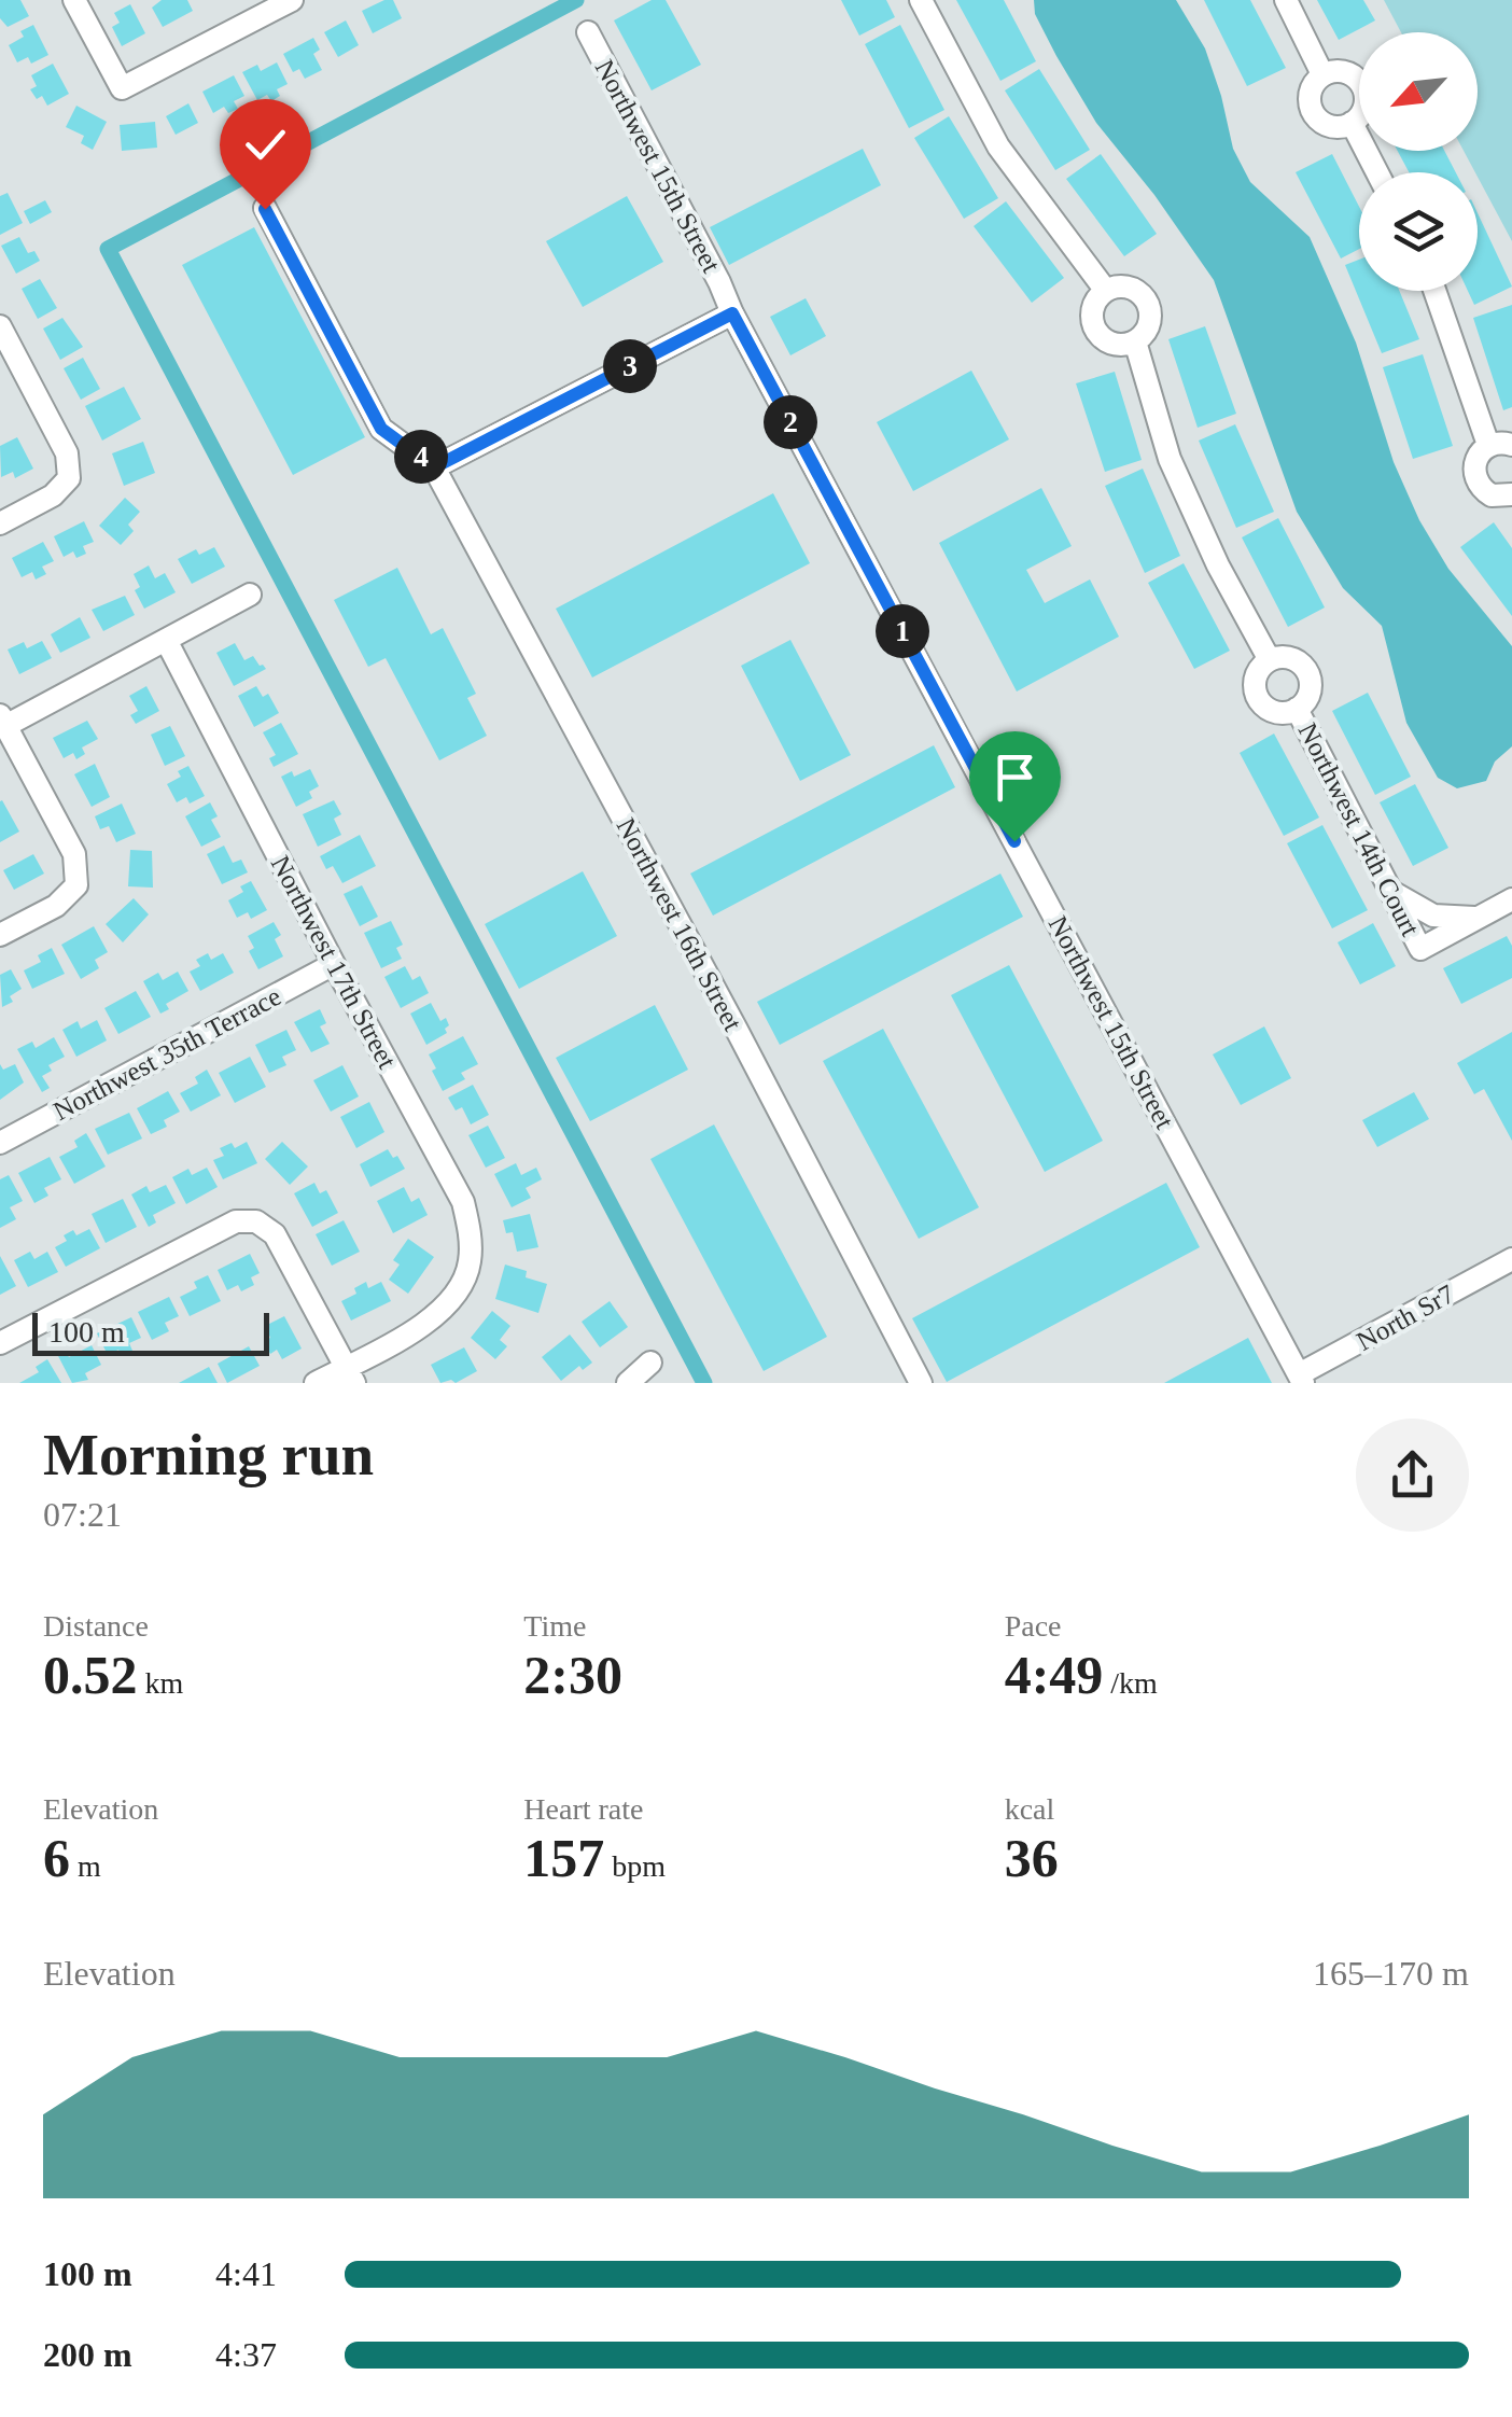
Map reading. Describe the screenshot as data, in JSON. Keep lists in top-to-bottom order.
{
  "streets": {
    "street": [
      "Northwest 15th Street",
      "Northwest 14th Court",
      "Northwest 16th Street",
      "Northwest 17th Street",
      "Northwest 35th Terrace",
      "North Sr7"
    ]
  },
  "crossings": [
    ["Northwest 15th Street", "North Sr7"],
    ["Northwest 17th Street", "Northwest 35th Terrace"]
  ],
  "scale_bar": "100 m",
  "north": "bottom left",
  "page": {
    "pins": [
      "3",
      "2",
      "4",
      "1"
    ],
    "scale": "100 m",
    "heading": ["Morning run", "07:21"],
    "stats": [
      ["Distance", "0.52 km"],
      ["Time", "2:30"],
      ["Pace", "4:49 /km"],
      ["Elevation", "6 m"],
      ["Heart rate", "157 bpm"],
      ["kcal", "36"]
    ],
    "chart": ["Elevation", "165–170 m"],
    "list": [
      {
        "name": "100 m",
        "note": "4:41"
      },
      {
        "name": "200 m",
        "note": "4:37"
      }
    ]
  }
}
